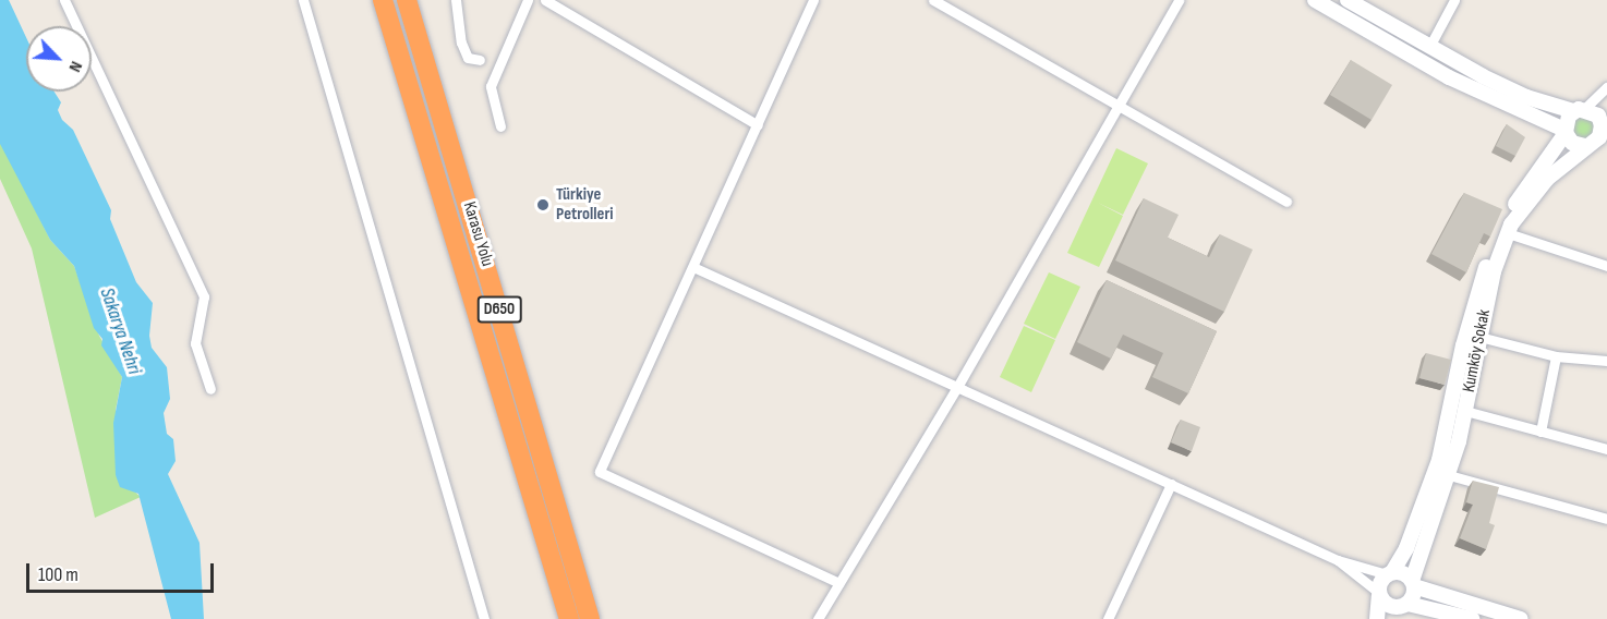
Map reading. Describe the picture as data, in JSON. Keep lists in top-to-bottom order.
{
  "streets": {
    "highway": ["Karasu Yolu", "D650"],
    "main road": ["Kumköy Sokak"]
  },
  "water": ["Sakarya Nehri"],
  "places": ["Türkiye Petrolleri"],
  "scale_bar": "100 m",
  "north": "bottom right"
}
